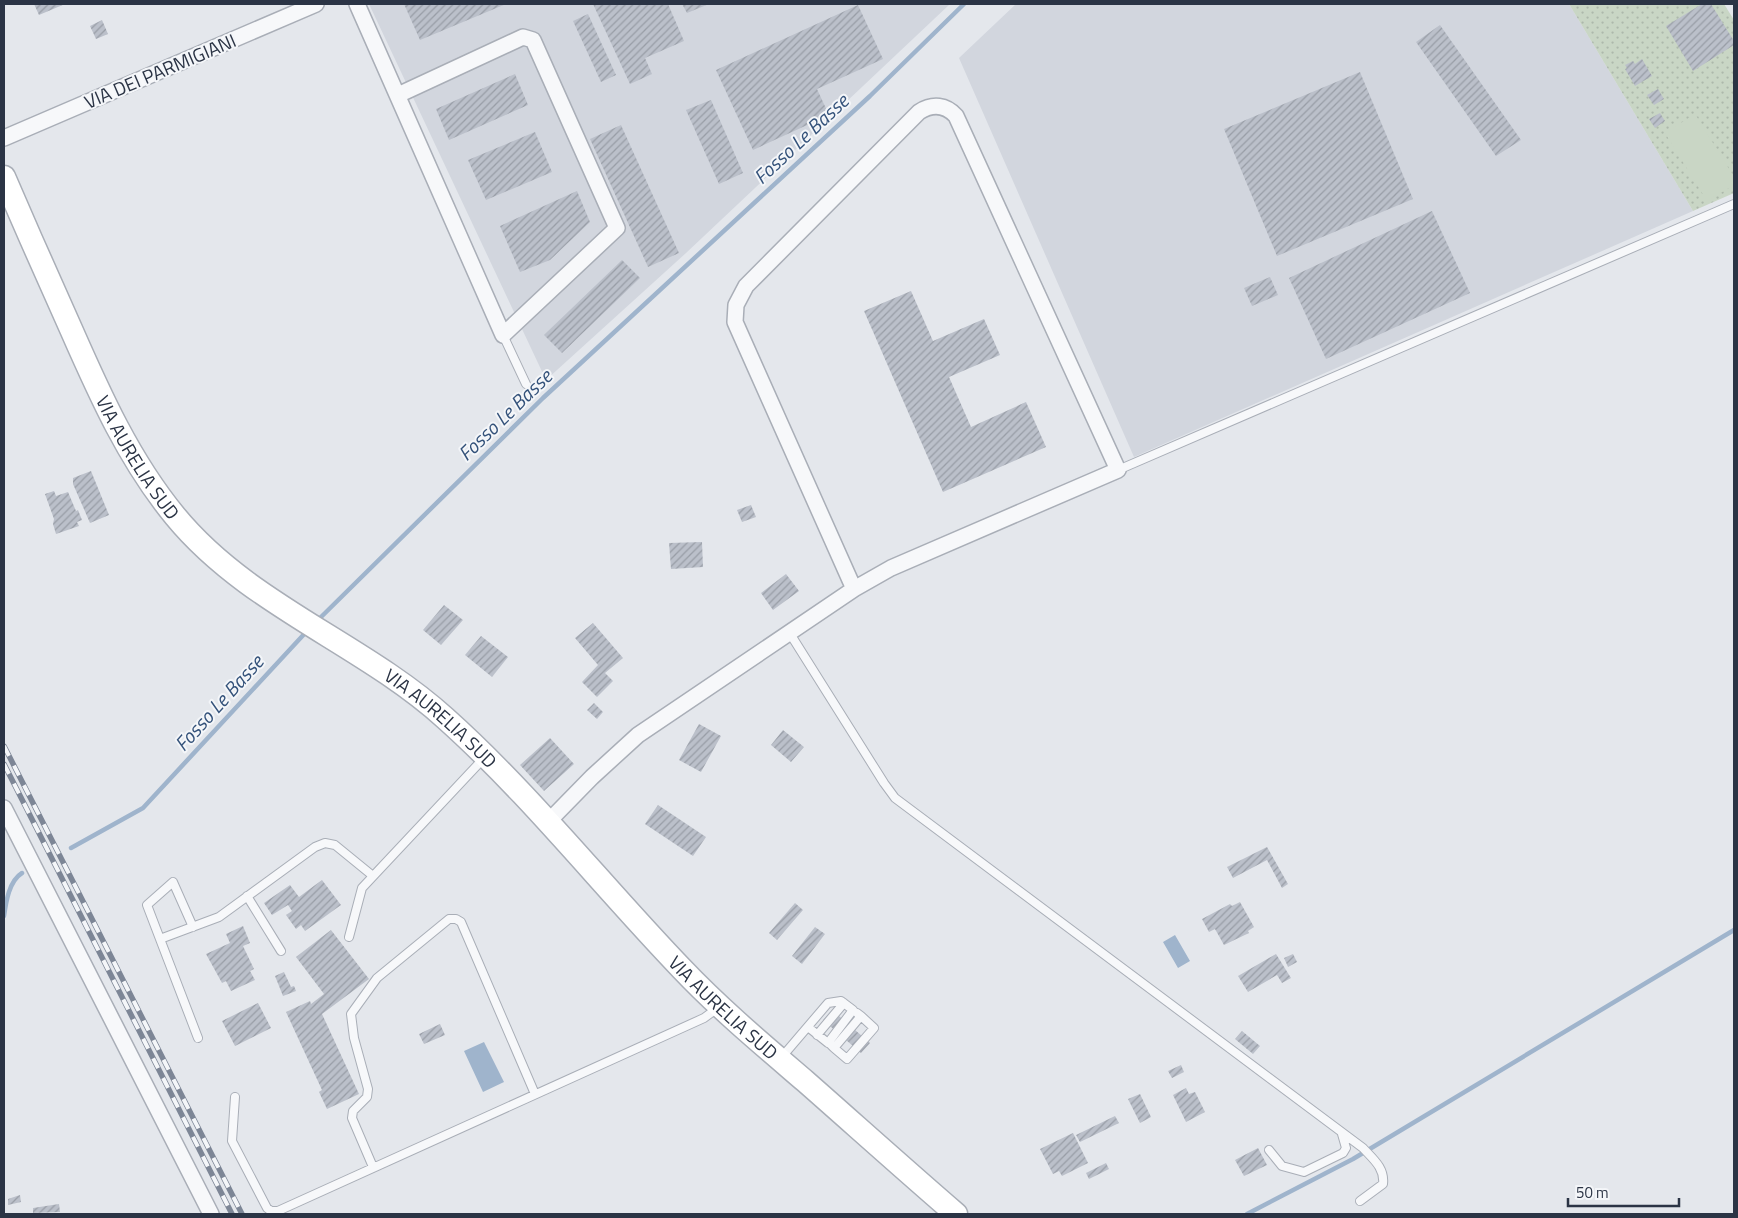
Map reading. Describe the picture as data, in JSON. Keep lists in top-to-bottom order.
{
  "streets": {
    "main road": ["VIA AURELIA SUD"],
    "street": ["VIA DEI PARMIGIANI"]
  },
  "water": ["Fosso Le Basse"],
  "scale_bar": "50 m"
}
